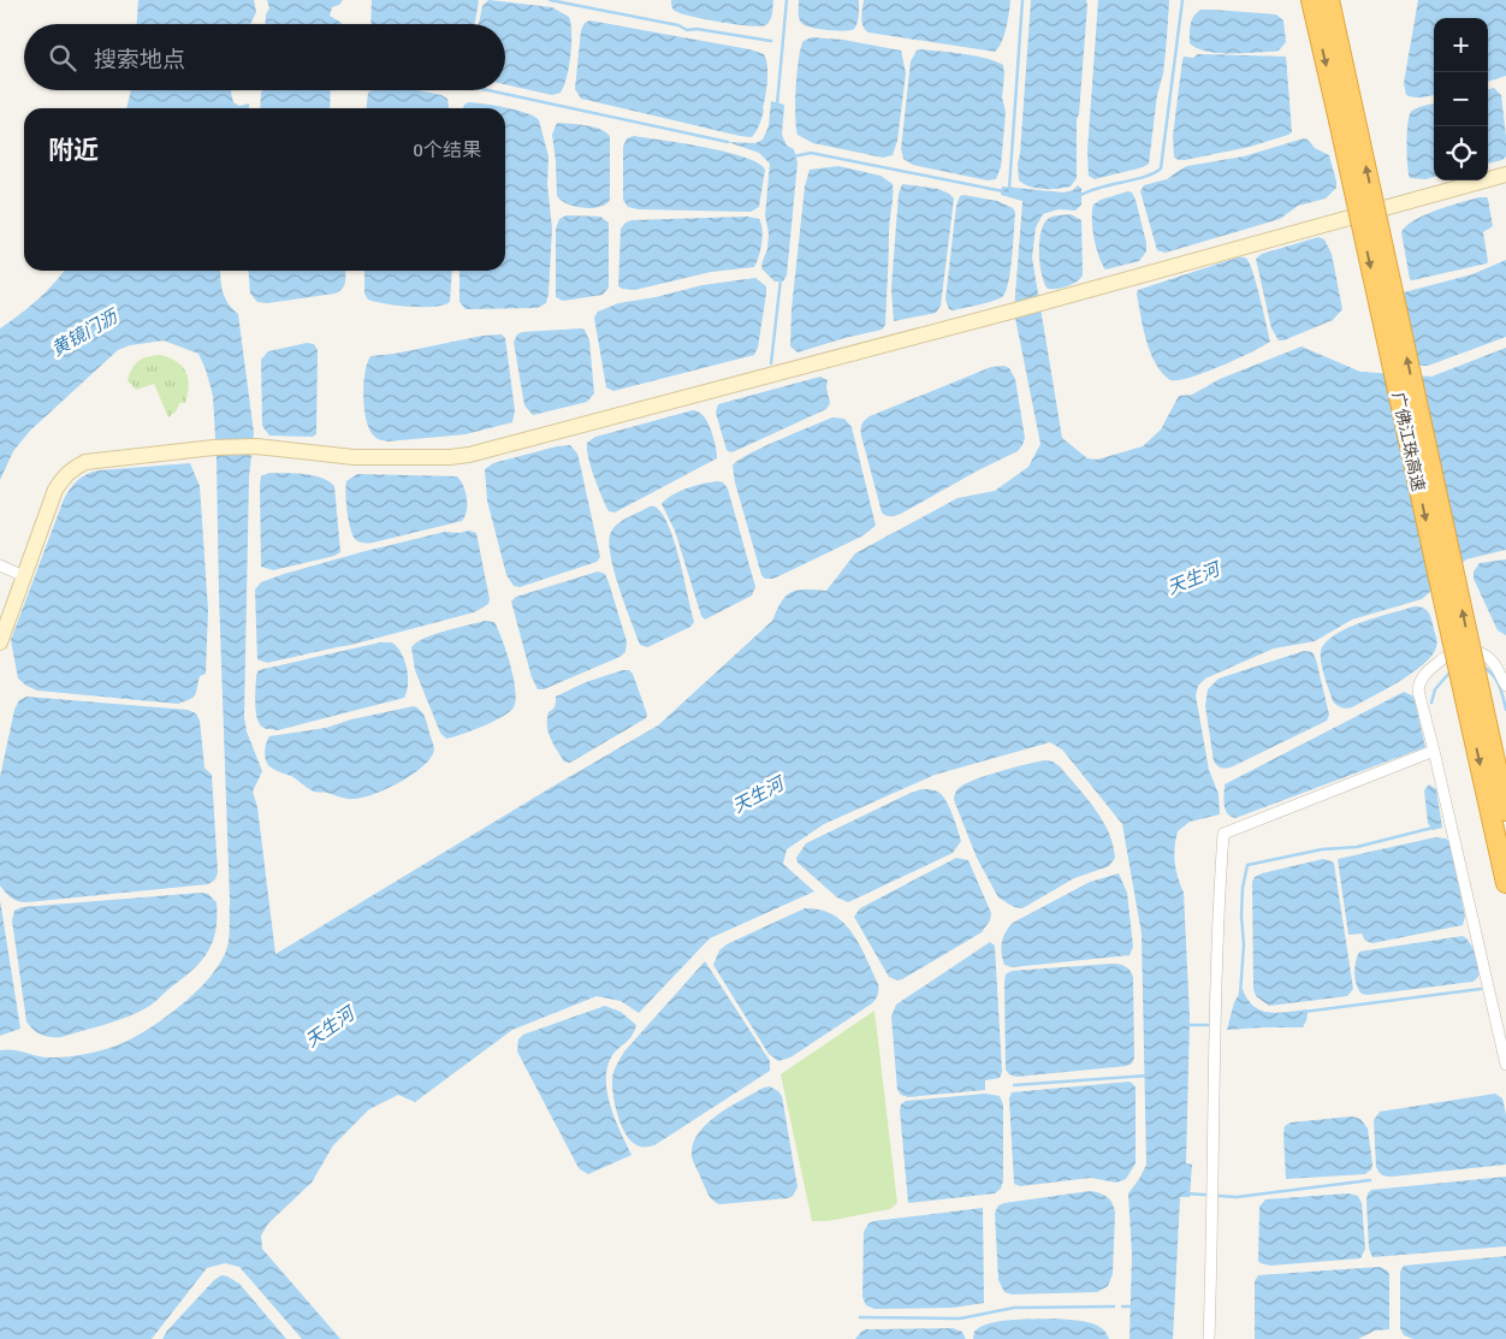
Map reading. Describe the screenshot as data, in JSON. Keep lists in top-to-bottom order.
{
  "streets": {
    "highway": ["广佛江珠高速"]
  },
  "water": ["黄镜门沥", "天生河"],
  "page": {
    "map_buttons": ["+", "−"],
    "search": "搜索地点",
    "heading": ["附近", "0个结果"]
  }
}
